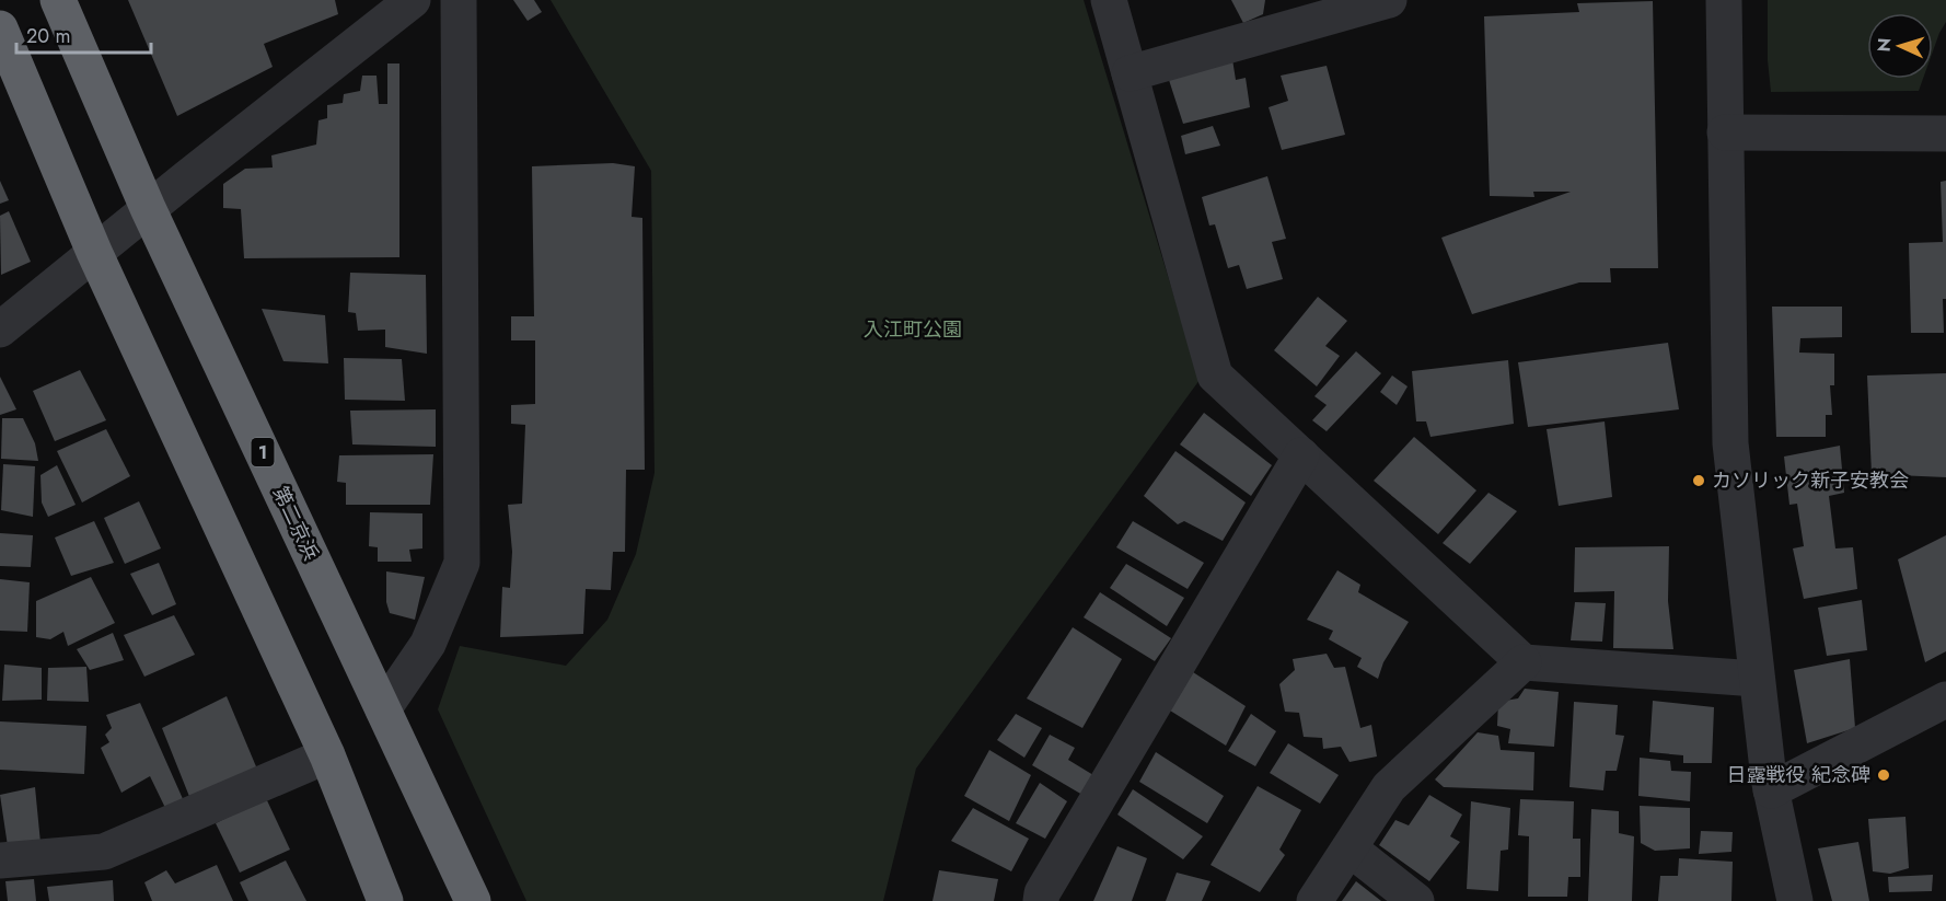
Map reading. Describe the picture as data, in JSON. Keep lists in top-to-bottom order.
{
  "streets": {
    "highway": ["1", "第二京浜"]
  },
  "parks": ["入江町公園"],
  "places": ["カソリック新子安教会", "日露戦役 紀念碑"],
  "scale_bar": "20 m",
  "north": "left"
}
